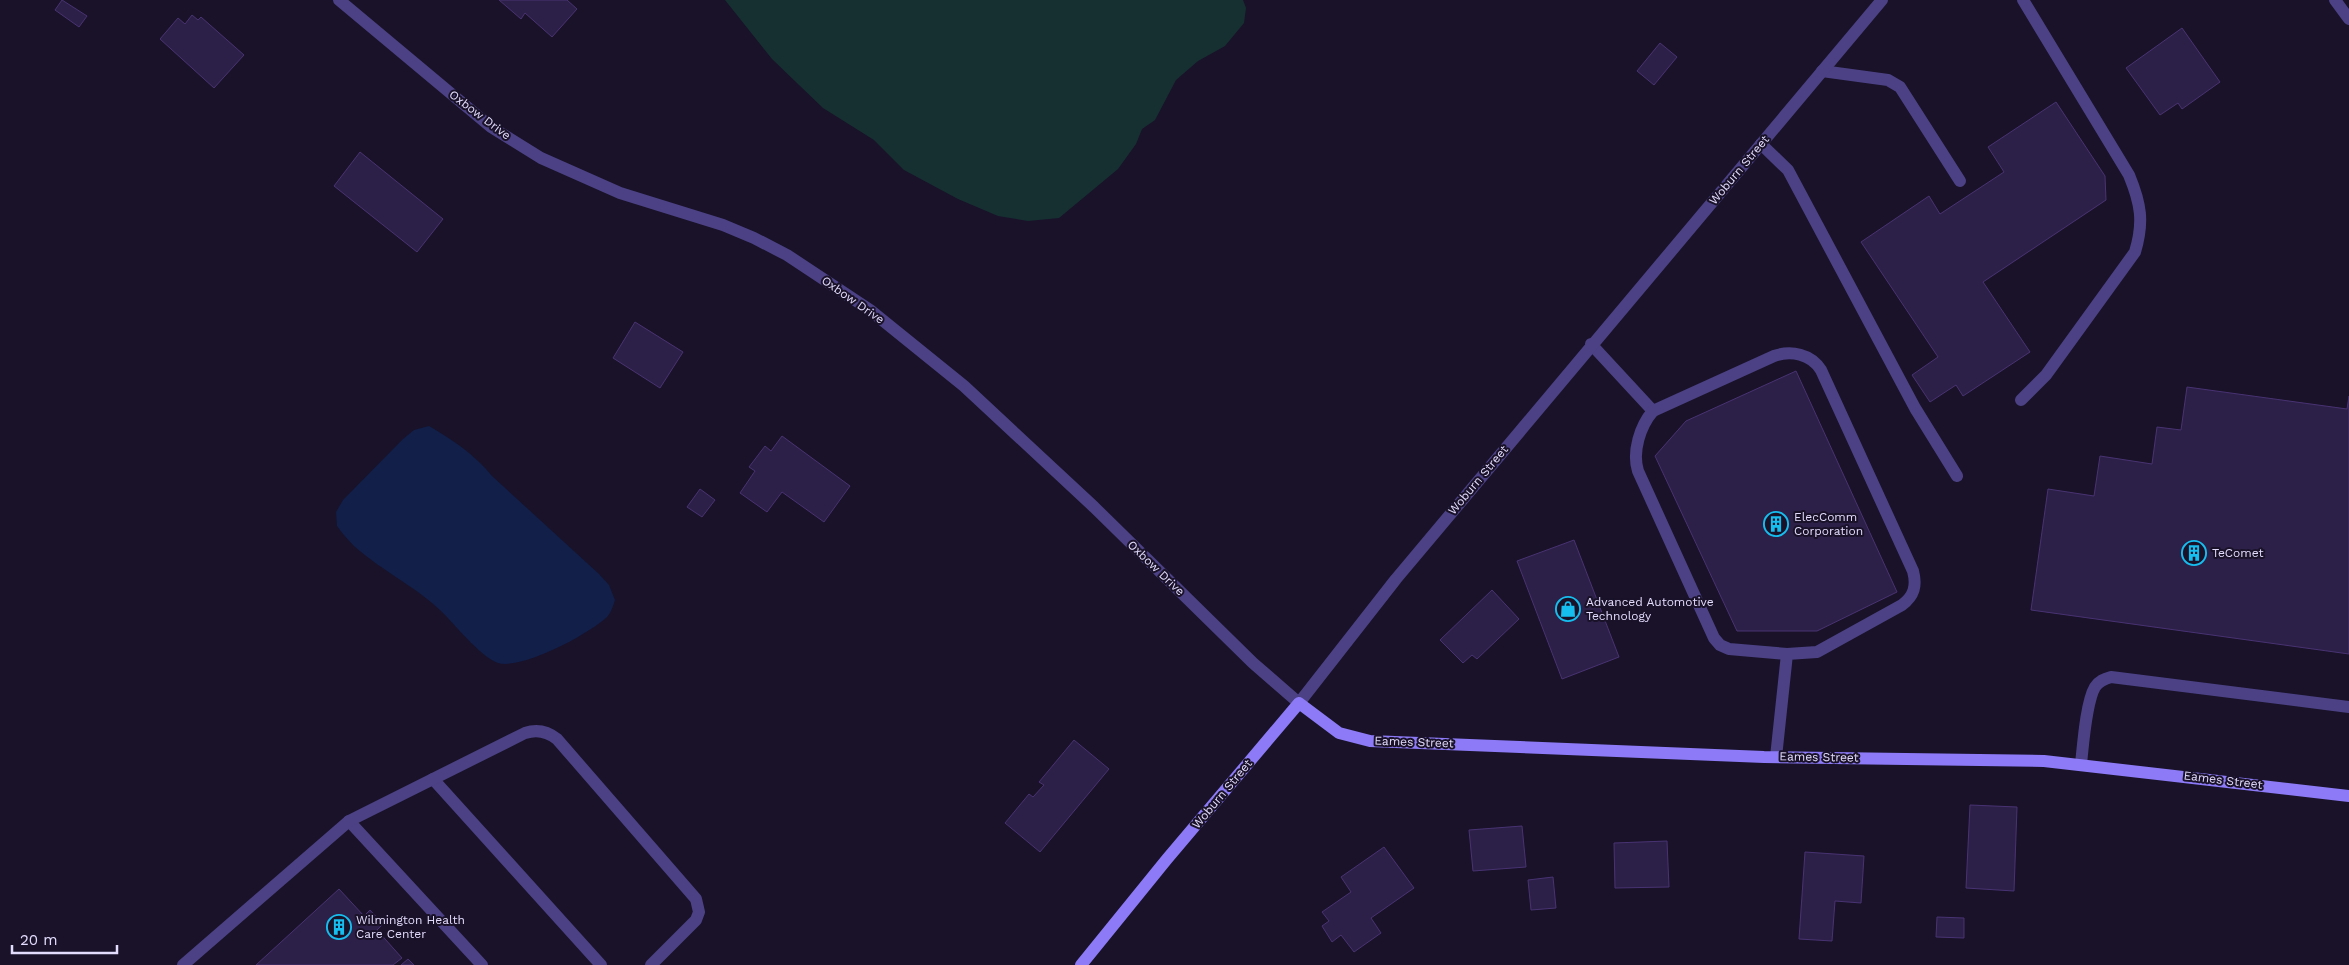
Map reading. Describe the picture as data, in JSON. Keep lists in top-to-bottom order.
{
  "streets": {
    "main road": ["Woburn Street", "Eames Street"],
    "street": ["Oxbow Drive"]
  },
  "crossings": [
    ["Oxbow Drive", "Woburn Street"],
    ["Oxbow Drive", "Eames Street"],
    ["Woburn Street", "Eames Street"]
  ],
  "places": {
    "building": ["ElecComm Corporation", "TeComet", "Wilmington Health Care Center"],
    "shop": ["Advanced Automotive Technology"]
  },
  "scale_bar": "20 m"
}
